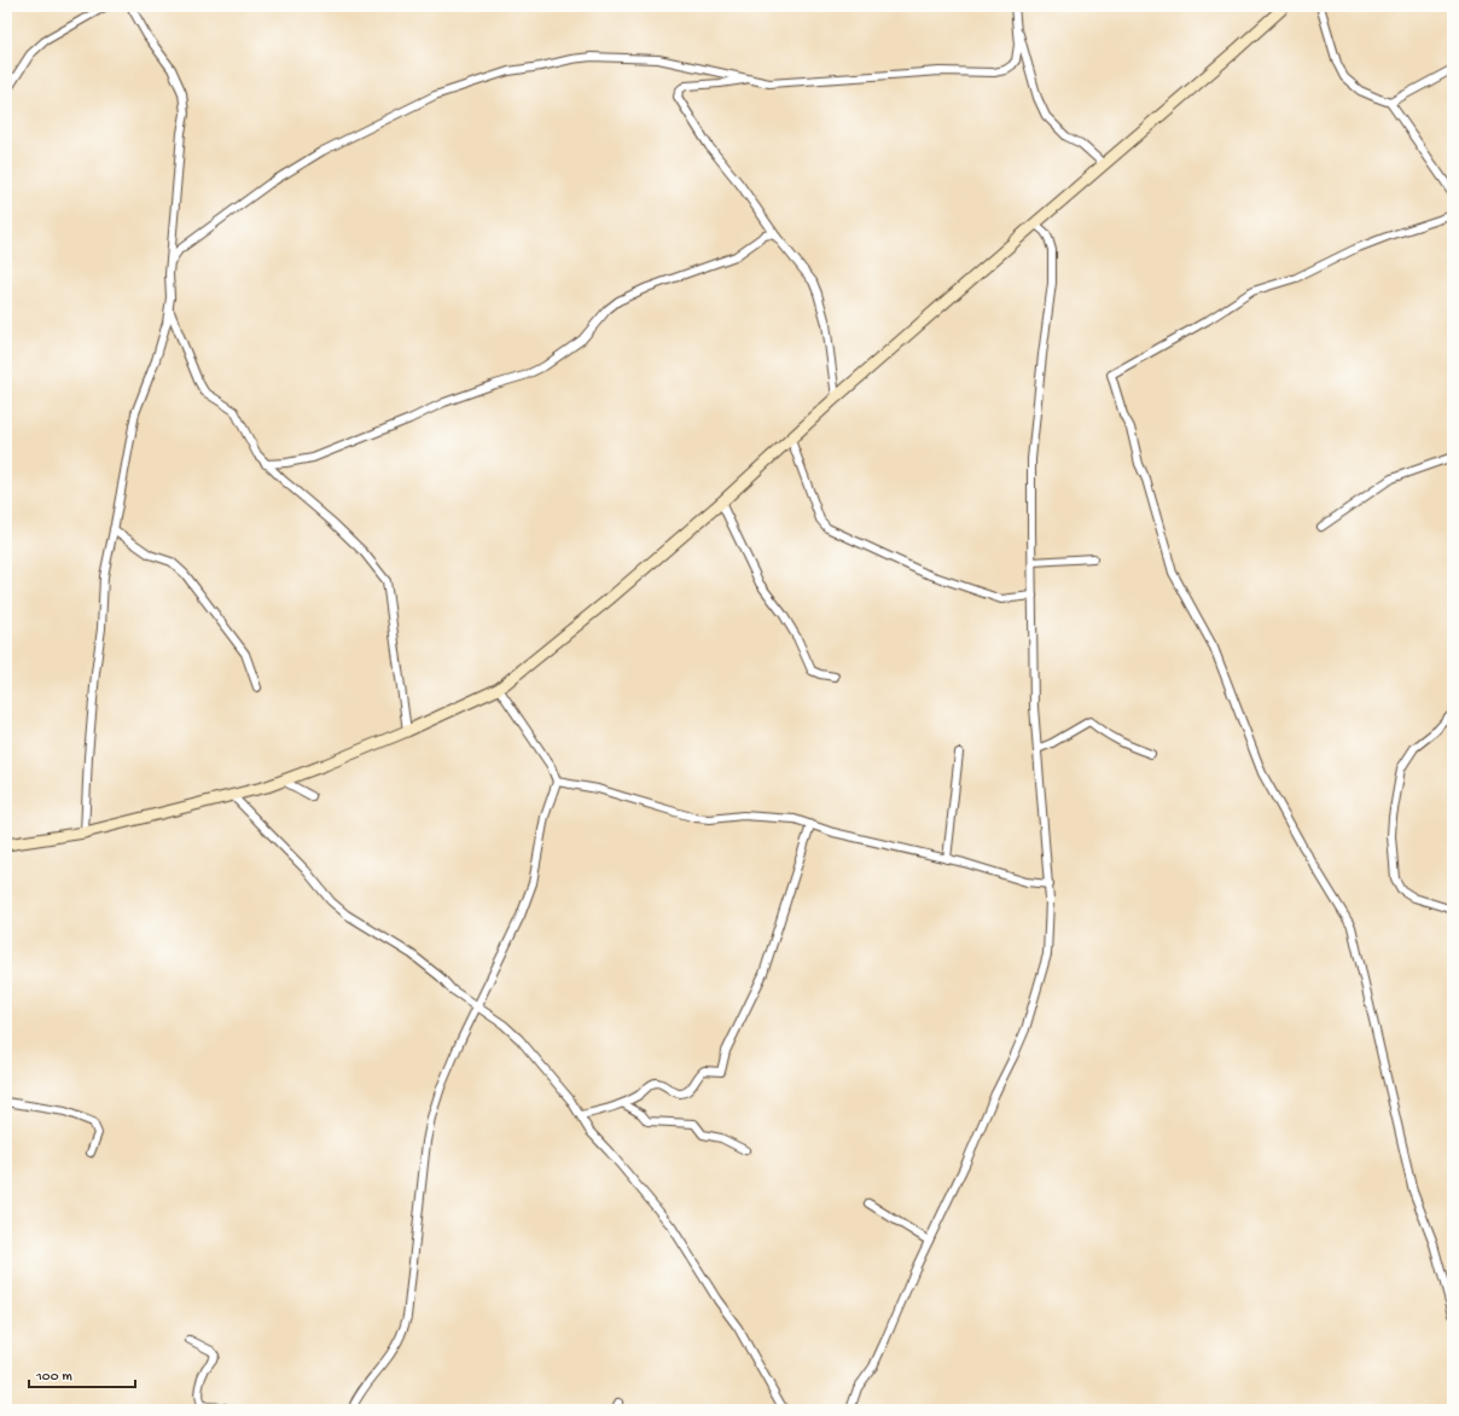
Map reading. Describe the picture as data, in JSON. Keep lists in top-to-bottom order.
{
  "scale_bar": "100 m"
}
